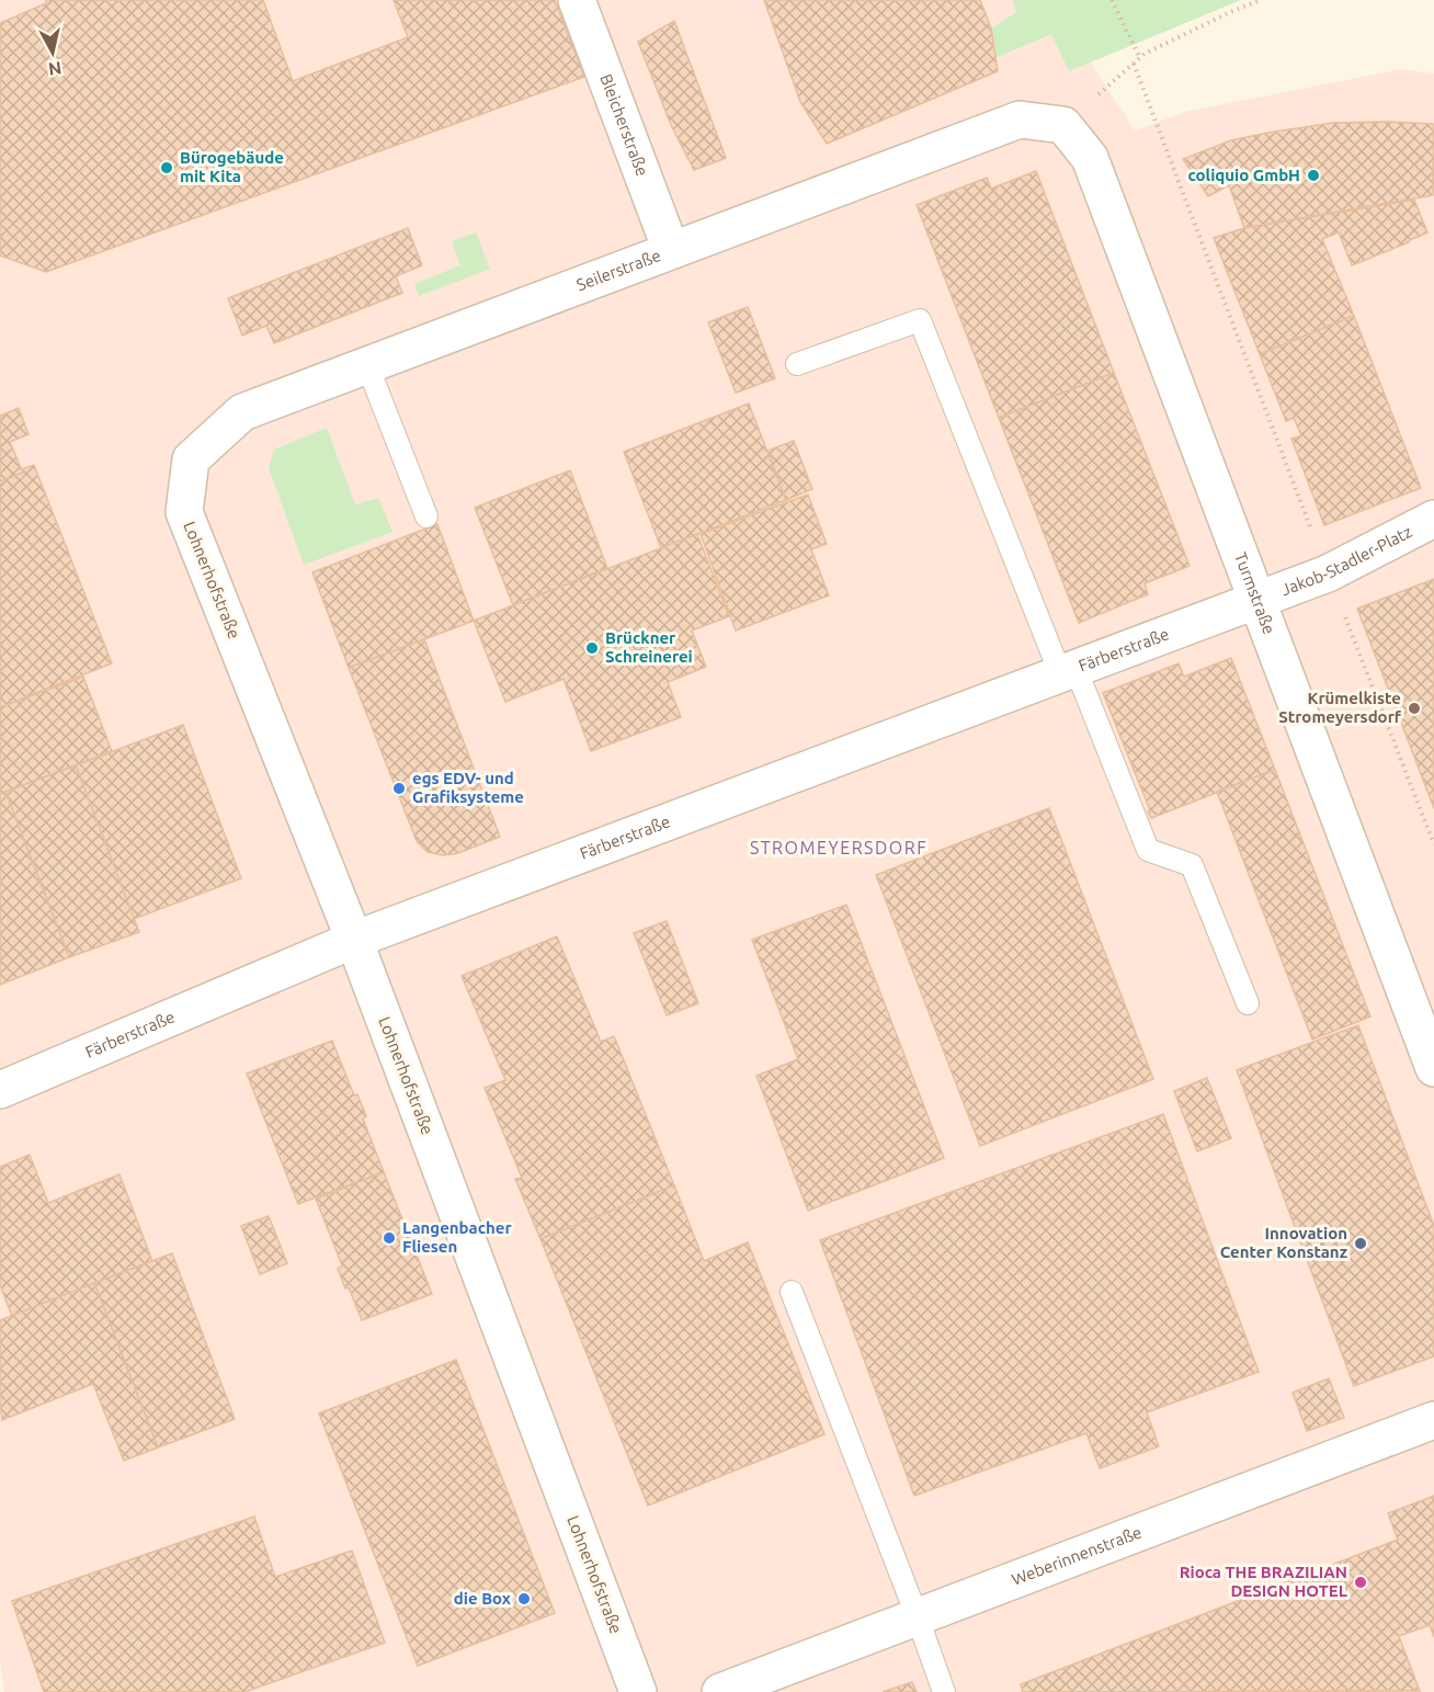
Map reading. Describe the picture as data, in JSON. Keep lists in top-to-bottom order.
{
  "streets": {
    "street": [
      "Bleicherstraße",
      "Seilerstraße",
      "Jakob-Stadler-Platz",
      "Lohnerhofstraße",
      "Turmstraße",
      "Färberstraße",
      "Weberinnenstraße"
    ]
  },
  "crossings": [
    ["Bleicherstraße", "Seilerstraße"],
    ["Seilerstraße", "Lohnerhofstraße"],
    ["Seilerstraße", "Turmstraße"],
    ["Jakob-Stadler-Platz", "Turmstraße"],
    ["Jakob-Stadler-Platz", "Färberstraße"],
    ["Lohnerhofstraße", "Färberstraße"],
    ["Turmstraße", "Färberstraße"]
  ],
  "districts": ["STROMEYERSDORF"],
  "places": [
    "Bürogebäude mit Kita",
    "coliquio GmbH",
    "Brückner Schreinerei",
    "Krümelkiste Stromeyersdorf",
    "egs EDV- und Grafiksysteme",
    "Langenbacher Fliesen",
    "Innovation Center Konstanz",
    "Rioca THE BRAZILIAN DESIGN HOTEL",
    "die Box"
  ],
  "north": "bottom"
}
